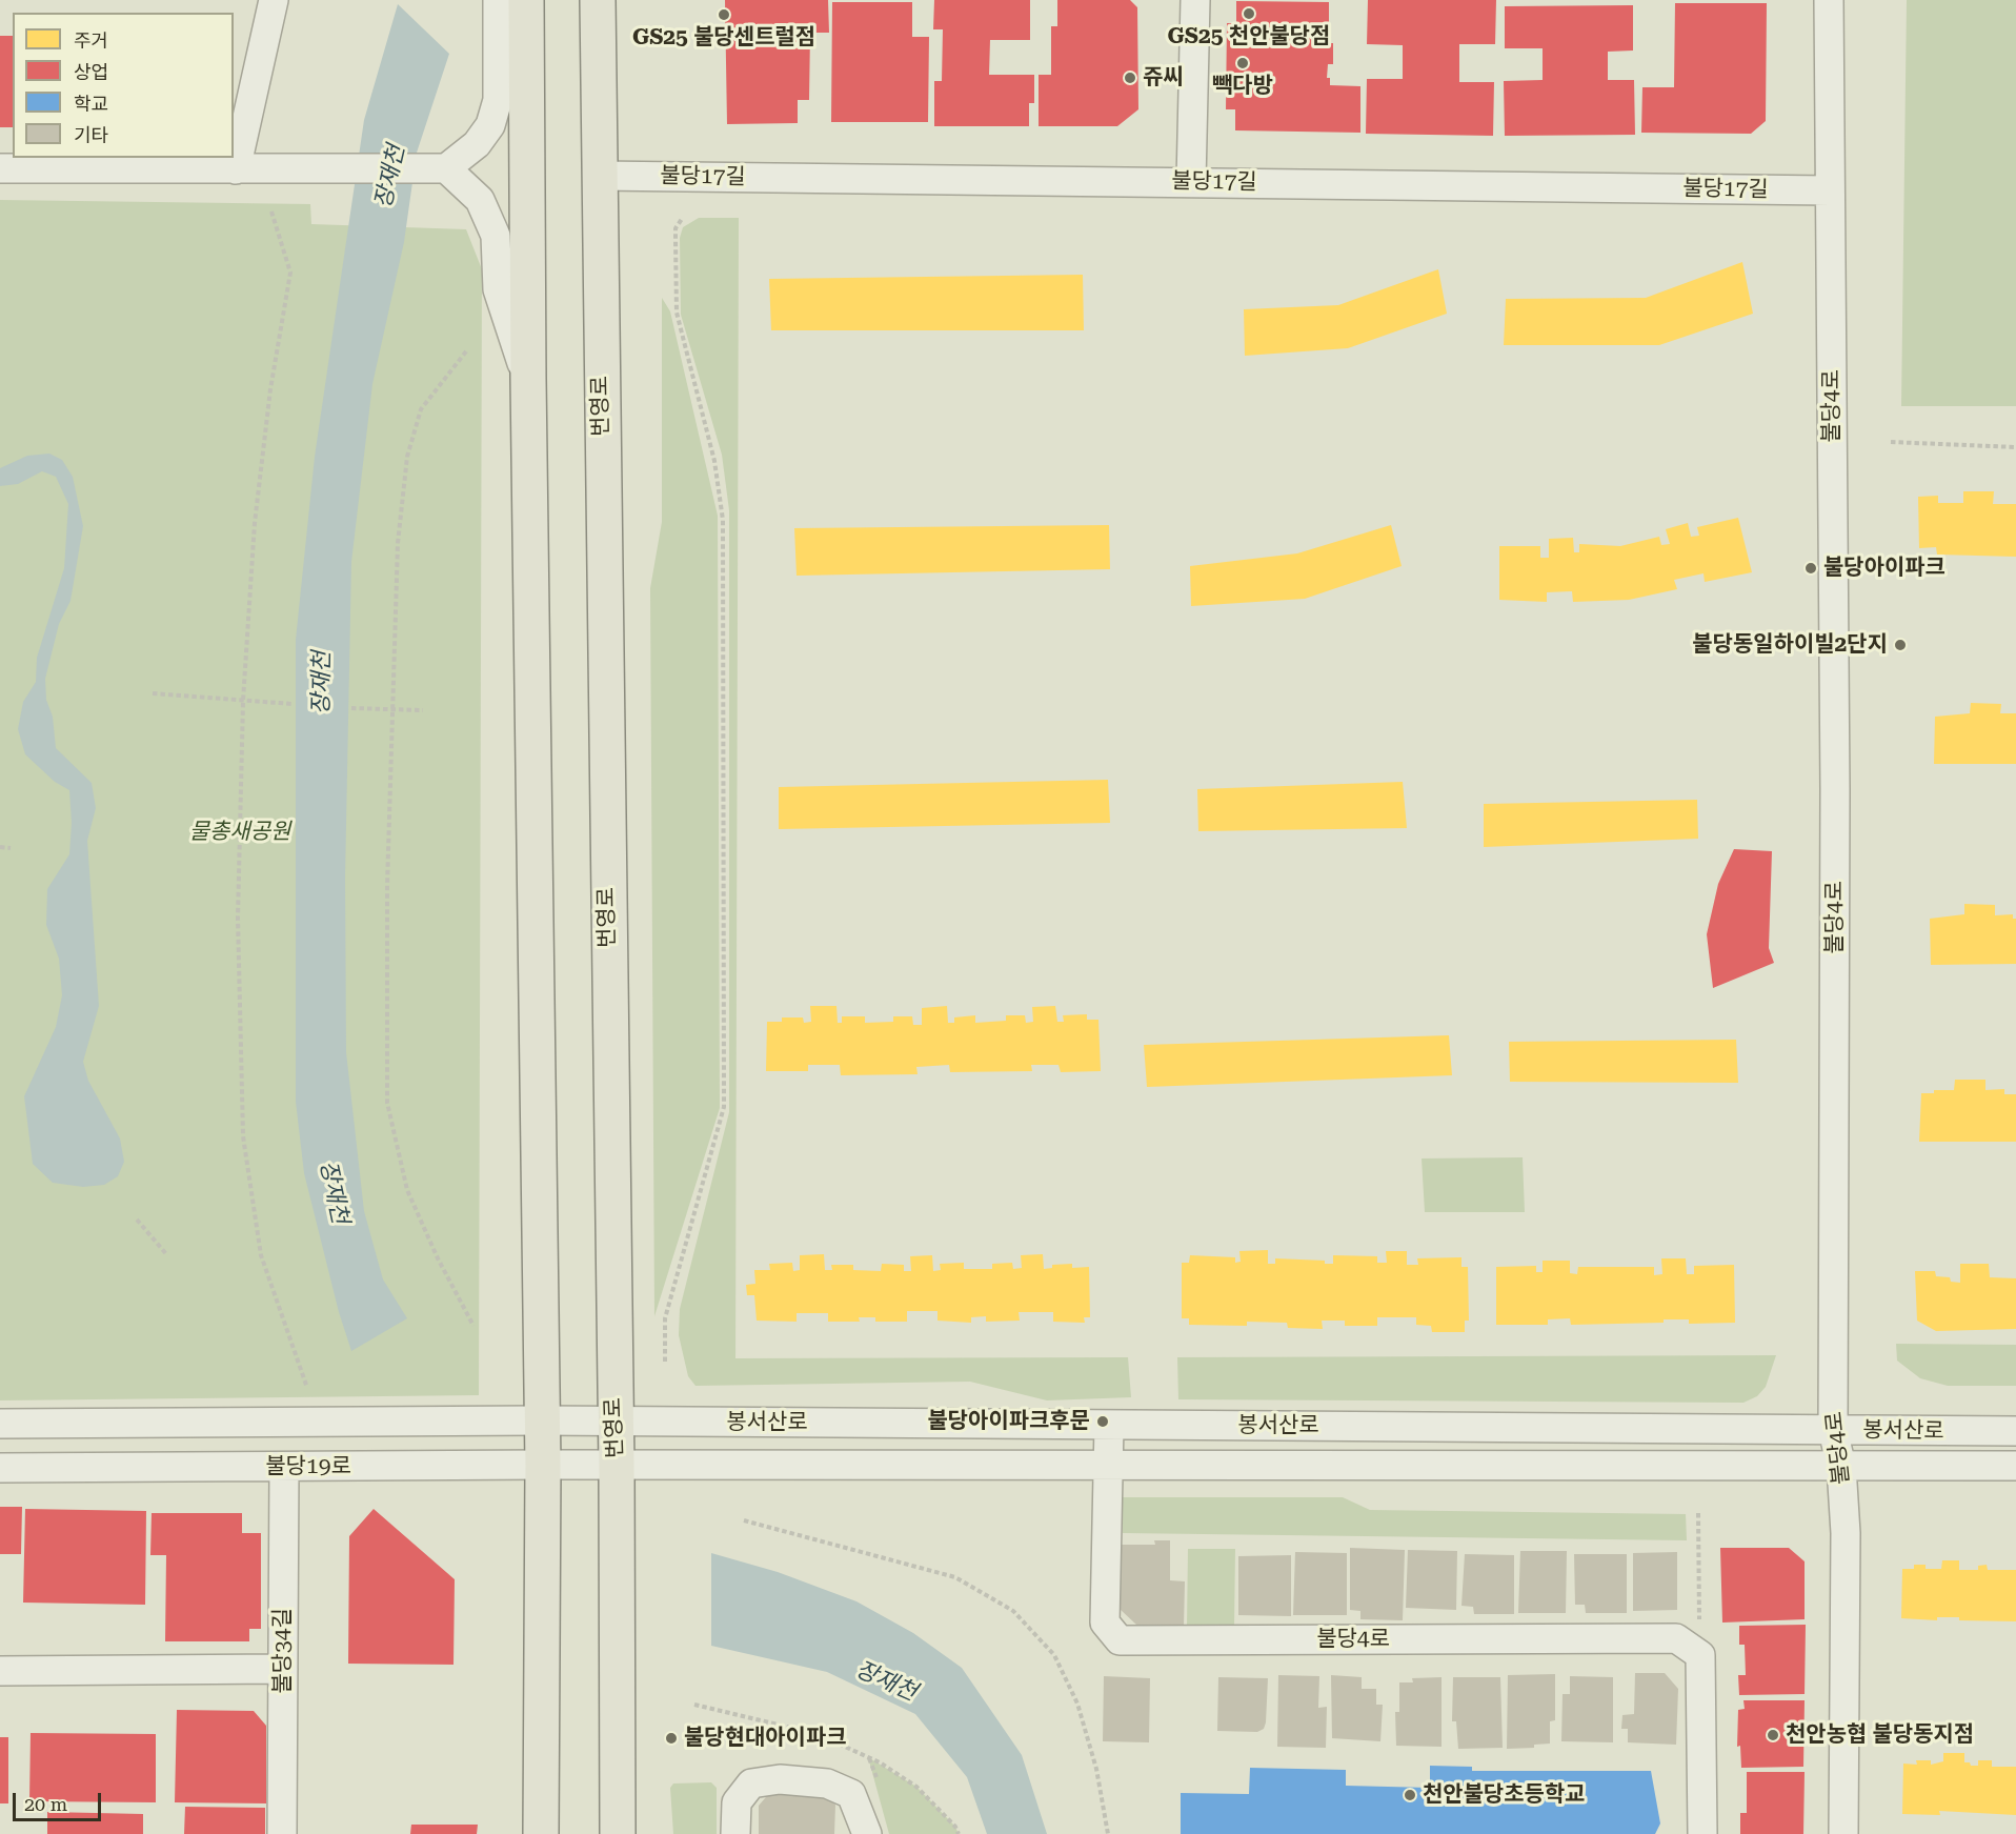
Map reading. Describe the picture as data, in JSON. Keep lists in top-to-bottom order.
{
  "streets": {
    "main road": ["번영로"],
    "street": [
      "불당17길",
      "불당4로",
      "봉서산로",
      "불당19로",
      "불당34길"
    ]
  },
  "crossings": [
    ["불당17길", "번영로"],
    ["불당17길", "불당4로"],
    ["번영로", "봉서산로"],
    ["번영로", "불당19로"],
    ["불당4로", "봉서산로"],
    ["봉서산로", "불당19로"],
    ["불당19로", "불당34길"]
  ],
  "water": ["장재천"],
  "parks": ["물총새공원"],
  "places": [
    "GS25 천안불당점",
    "GS25 불당센트럴점",
    "빽다방",
    "쥬씨",
    "불당아이파크",
    "불당동일하이빌2단지",
    "불당아이파크후문",
    "천안농협 불당동지점",
    "불당현대아이파크",
    "천안불당초등학교"
  ],
  "legend": [
    "주거",
    "상업",
    "학교",
    "기타"
  ],
  "scale_bar": "20 m"
}
